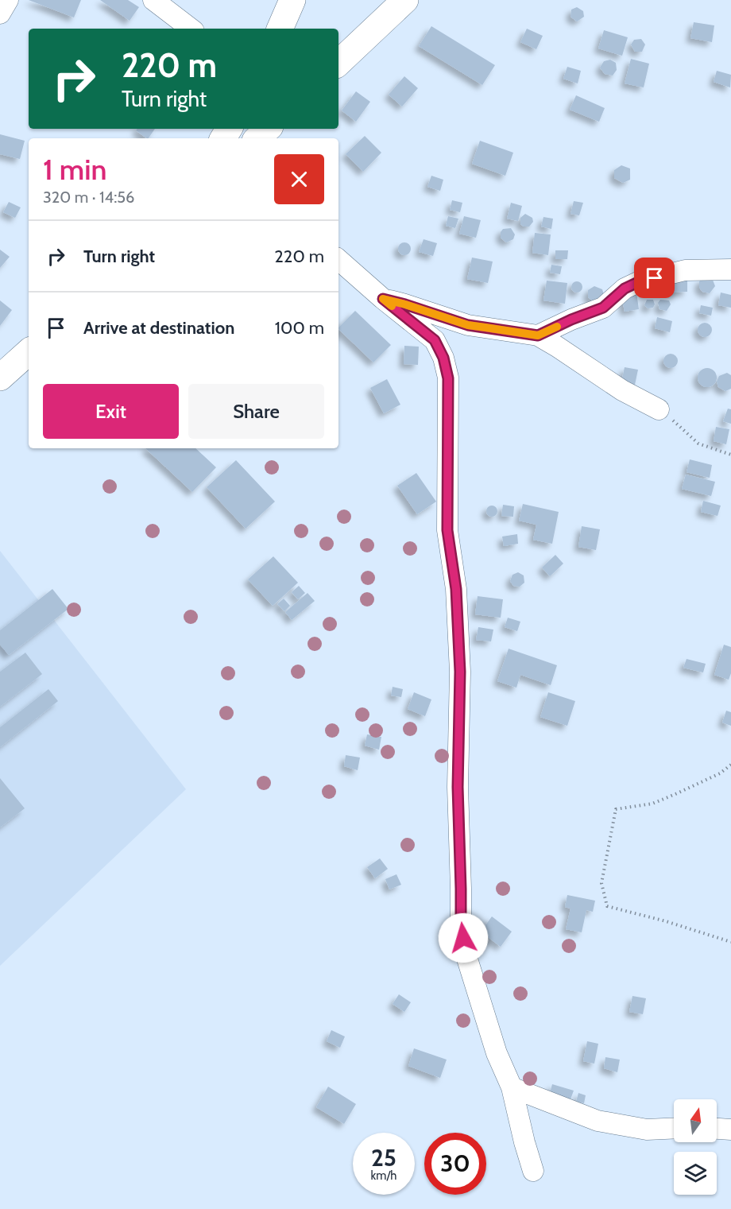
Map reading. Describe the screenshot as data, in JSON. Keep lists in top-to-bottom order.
{
  "north": "top",
  "page": {
    "turn": ["220 m", "Turn right"],
    "heading": ["1 min", "320 m · 14:56"],
    "list": [
      {
        "name": "Turn right",
        "value": "220 m"
      },
      {
        "name": "Arrive at destination",
        "value": "100 m"
      }
    ],
    "buttons": ["Exit", "Share"],
    "speed": "25 km/h",
    "limit": "30"
  }
}
